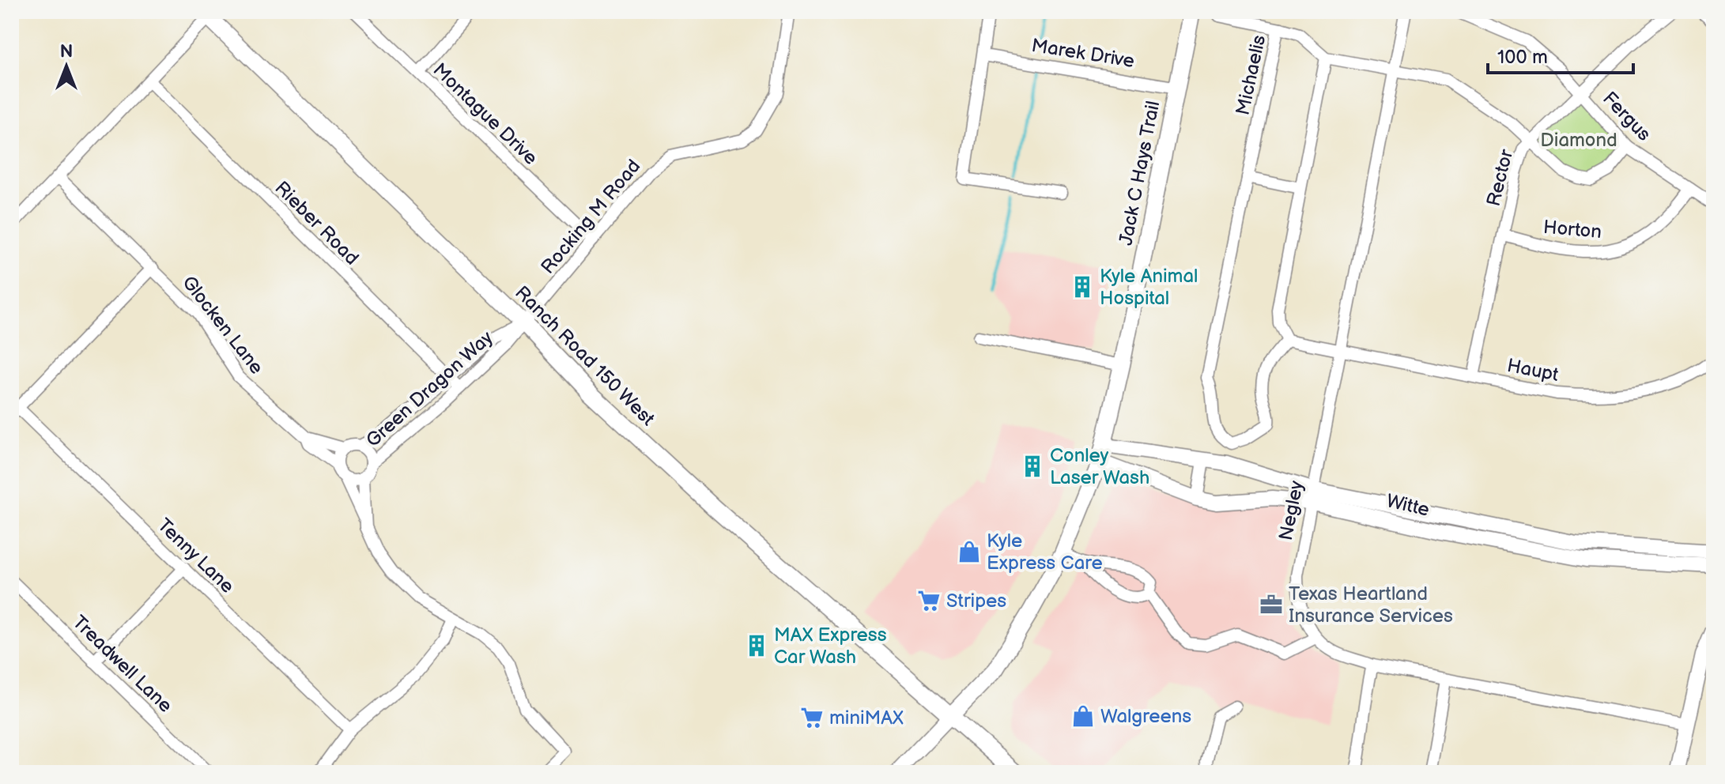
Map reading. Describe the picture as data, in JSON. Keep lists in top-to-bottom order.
{
  "streets": {
    "main road": ["Jack C Hays Trail", "Ranch Road 150 West"],
    "street": [
      "Marek Drive",
      "Michaelis",
      "Montague Drive",
      "Fergus",
      "Rector",
      "Rocking M Road",
      "Rieber Road",
      "Horton",
      "Glocken Lane",
      "Haupt",
      "Green Dragon Way",
      "Witte",
      "Negley",
      "Tenny Lane",
      "Treadwell Lane"
    ]
  },
  "crossings": [
    ["Marek Drive", "Jack C Hays Trail"],
    ["Montague Drive", "Rocking M Road"],
    ["Fergus", "Rector"],
    ["Fergus", "Horton"],
    ["Jack C Hays Trail", "Ranch Road 150 West"],
    ["Jack C Hays Trail", "Witte"],
    ["Rector", "Horton"],
    ["Rector", "Haupt"],
    ["Rocking M Road", "Ranch Road 150 West"],
    ["Rocking M Road", "Green Dragon Way"],
    ["Rieber Road", "Green Dragon Way"],
    ["Glocken Lane", "Green Dragon Way"],
    ["Ranch Road 150 West", "Green Dragon Way"],
    ["Haupt", "Negley"],
    ["Witte", "Negley"]
  ],
  "parks": ["Diamond"],
  "places": {
    "building": ["Kyle Animal Hospital", "Conley Laser Wash", "MAX Express Car Wash"],
    "shop": ["Kyle Express Care", "Walgreens"],
    "supermarket": ["Stripes", "miniMAX"],
    "office": ["Texas Heartland Insurance Services"]
  },
  "scale_bar": "100 m",
  "north": "top"
}
